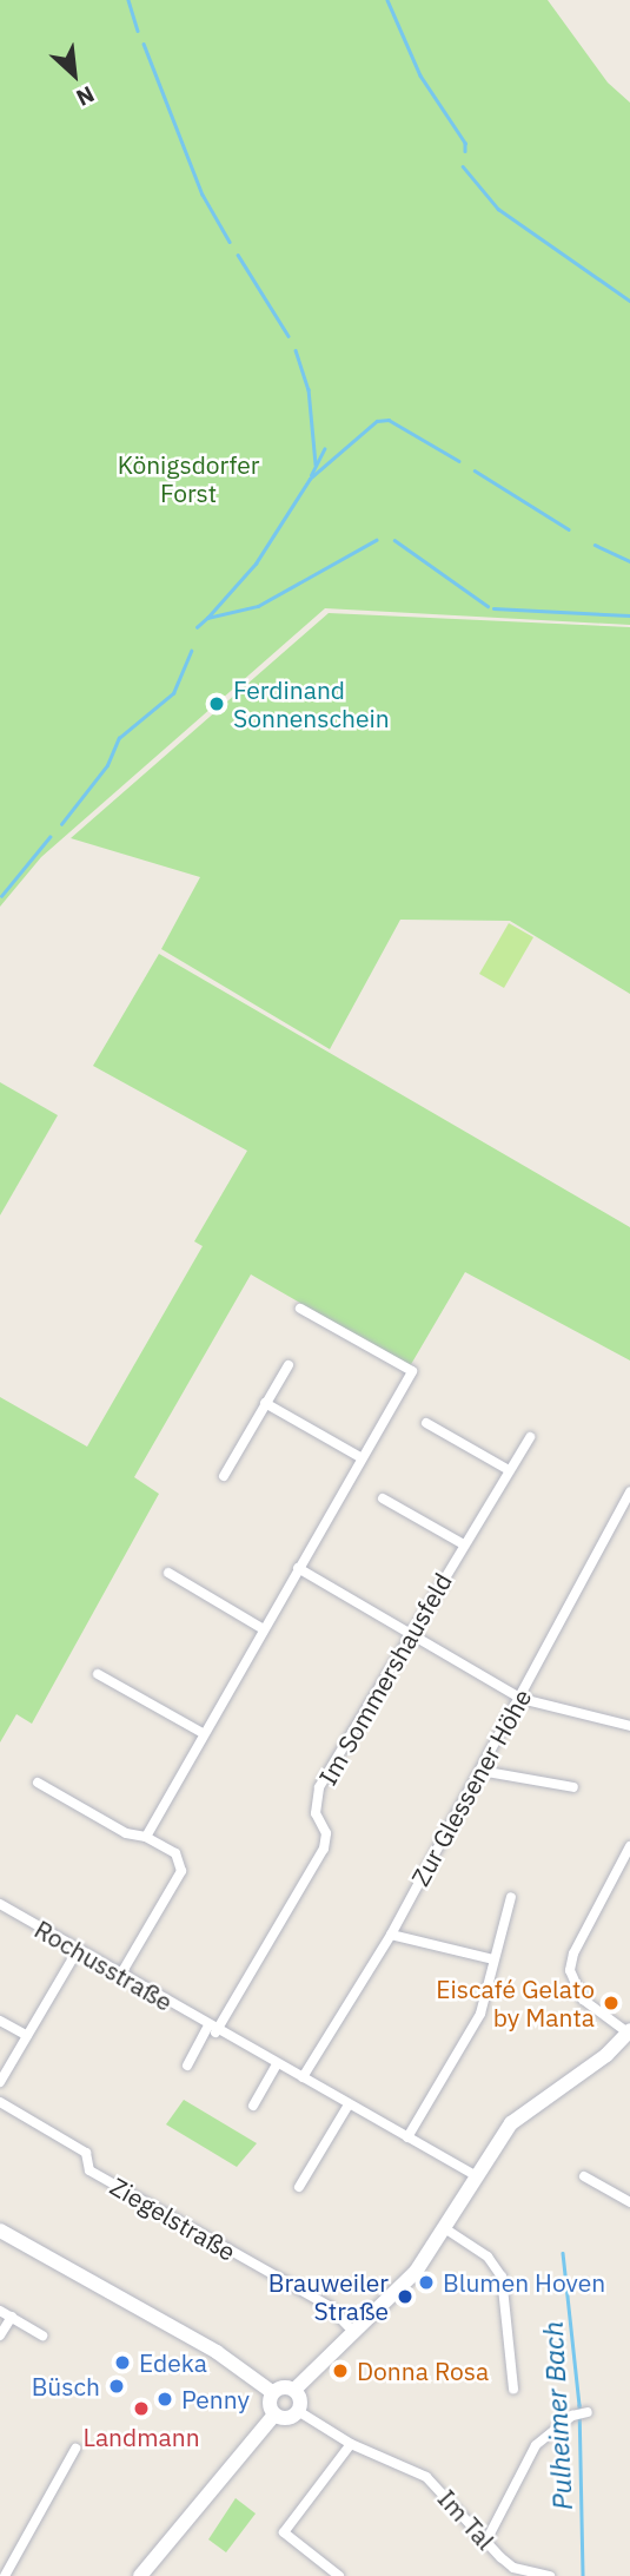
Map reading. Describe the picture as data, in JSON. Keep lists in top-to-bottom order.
{
  "streets": {
    "street": [
      "Im Sommershausfeld",
      "Zur Glessener Höhe",
      "Rochusstraße",
      "Ziegelstraße",
      "Im Tal"
    ]
  },
  "crossings": [
    ["Im Sommershausfeld", "Rochusstraße"],
    ["Zur Glessener Höhe", "Rochusstraße"]
  ],
  "water": ["Pulheimer Bach"],
  "parks": ["Königsdorfer Forst"],
  "places": [
    "Ferdinand Sonnenschein",
    "Eiscafé Gelato by Manta",
    "Blumen Hoven",
    "Brauweiler Straße",
    "Edeka",
    "Donna Rosa",
    "Büsch",
    "Penny",
    "Landmann"
  ],
  "north": "bottom right"
}
